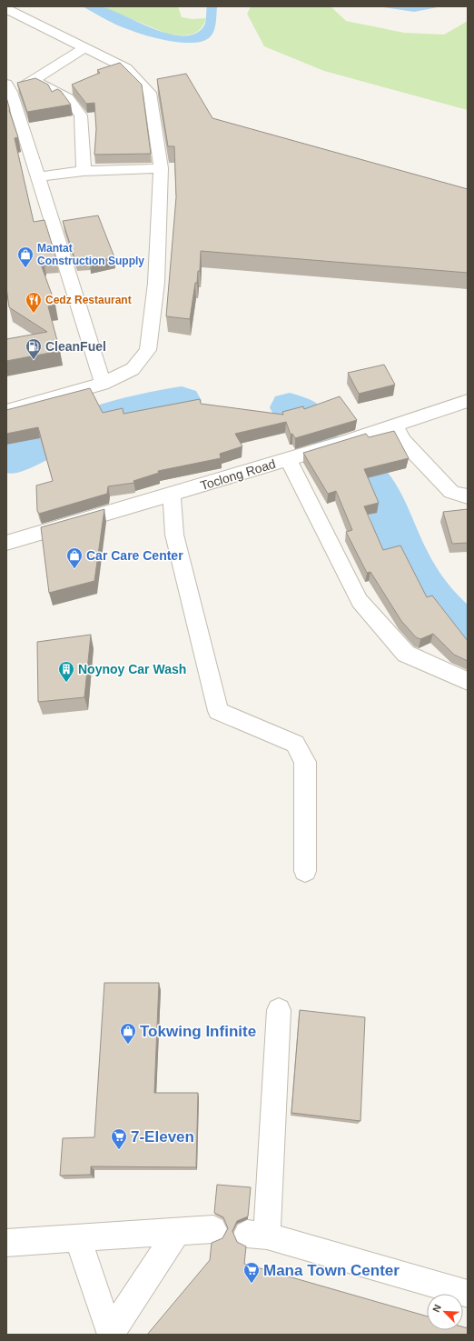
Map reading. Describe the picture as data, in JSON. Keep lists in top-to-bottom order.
{
  "streets": {
    "street": ["Toclong Road"]
  },
  "places": {
    "shop": ["Mantat Construction Supply", "Car Care Center", "Tokwing Infinite"],
    "restaurant": ["Cedz Restaurant"],
    "fuel station": ["CleanFuel"],
    "building": ["Noynoy Car Wash"],
    "supermarket": ["7-Eleven", "Mana Town Center"]
  },
  "north": "top left"
}
